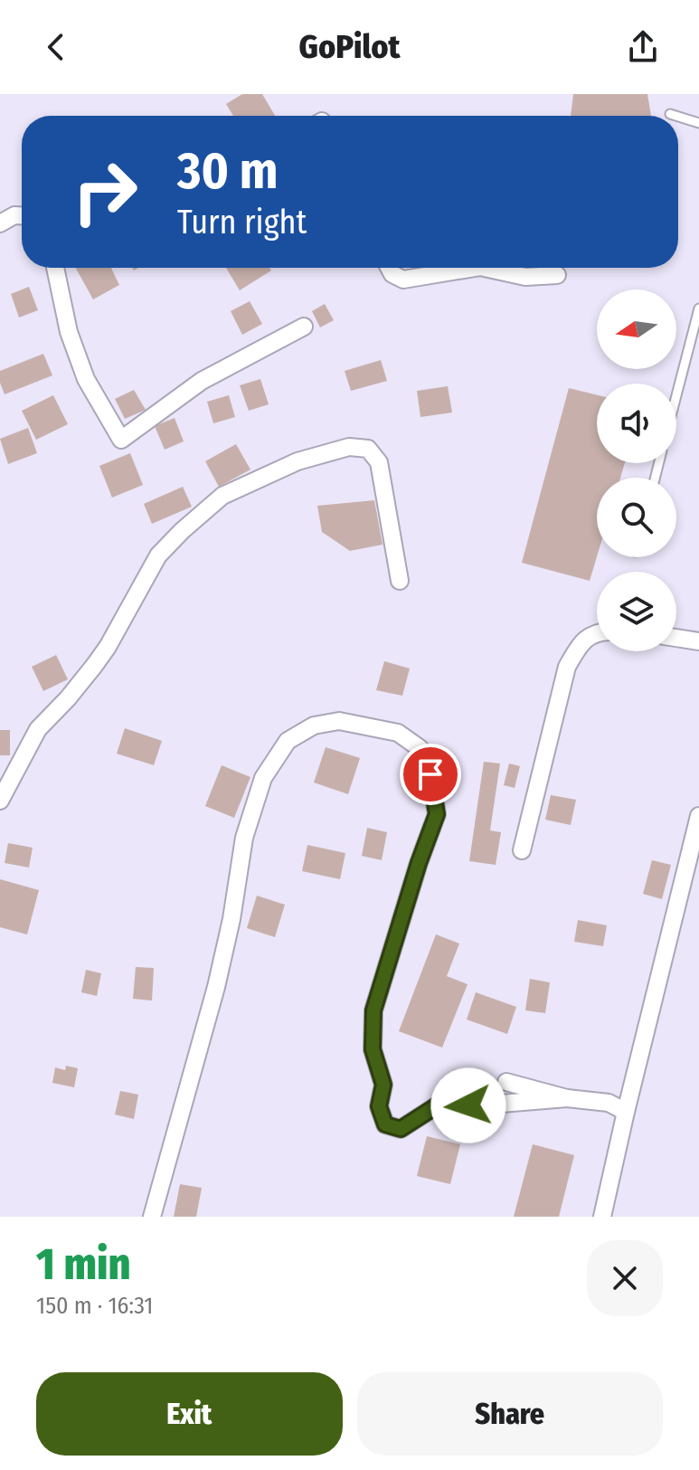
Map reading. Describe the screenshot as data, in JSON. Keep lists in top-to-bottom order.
{
  "north": "left",
  "page": {
    "header": "GoPilot",
    "turn": ["30 m", "Turn right"],
    "heading": ["1 min", "150 m · 16:31"],
    "buttons": ["Exit", "Share"]
  }
}
